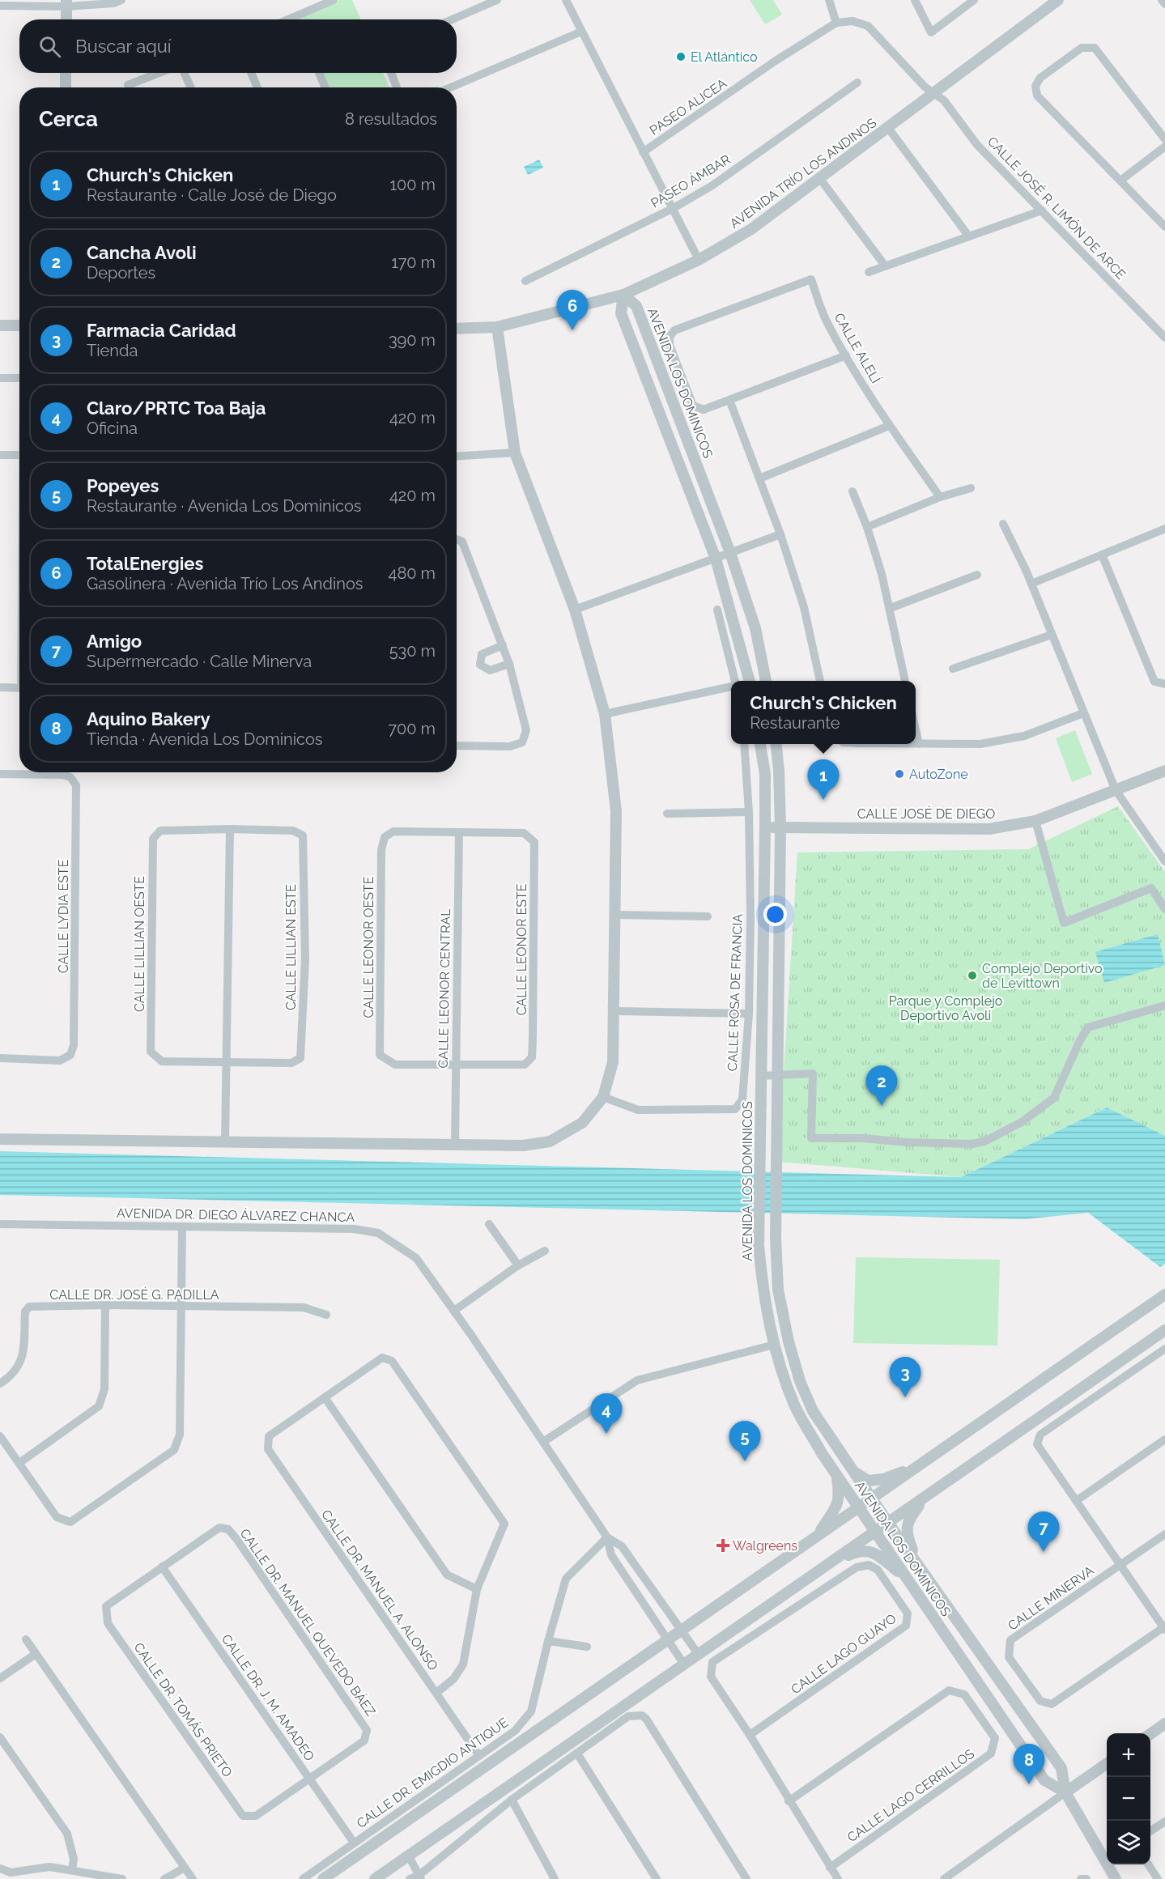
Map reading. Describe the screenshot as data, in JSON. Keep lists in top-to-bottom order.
{
  "streets": {
    "street": [
      "PASEO ALICEA",
      "AVENIDA TRÍO LOS ANDINOS",
      "PASEO ÁMBAR",
      "CALLE JOSÉ R. LIMÓN DE ARCE",
      "CALLE ALELÍ",
      "AVENIDA LOS DOMINICOS",
      "CALLE JOSÉ DE DIEGO",
      "CALLE LYDIA ESTE",
      "CALLE LILLIAN OESTE",
      "CALLE LILLIAN ESTE",
      "CALLE LEONOR OESTE",
      "CALLE LEONOR ESTE",
      "CALLE LEONOR CENTRAL",
      "CALLE ROSA DE FRANCIA",
      "AVENIDA DR. DIEGO ÁLVAREZ CHANCA",
      "CALLE DR. JOSÉ G. PADILLA",
      "CALLE DR. MANUEL A. ALONSO",
      "CALLE MINERVA",
      "CALLE DR. MANUEL QUEVEDO BÁEZ",
      "CALLE LAGO GUAYO",
      "CALLE DR. J. M. AMADEO",
      "CALLE DR. TOMÁS PRIETO",
      "CALLE DR. EMIGDIO ANTIQUE",
      "CALLE LAGO CERRILLOS"
    ]
  },
  "crossings": [
    ["AVENIDA TRÍO LOS ANDINOS", "CALLE JOSÉ R. LIMÓN DE ARCE"],
    ["AVENIDA TRÍO LOS ANDINOS", "AVENIDA LOS DOMINICOS"],
    ["AVENIDA LOS DOMINICOS", "CALLE JOSÉ DE DIEGO"],
    ["CALLE LILLIAN OESTE", "CALLE LILLIAN ESTE"],
    ["CALLE LEONOR OESTE", "CALLE LEONOR ESTE"],
    ["CALLE LEONOR OESTE", "CALLE LEONOR CENTRAL"],
    ["CALLE LEONOR ESTE", "CALLE LEONOR CENTRAL"],
    ["AVENIDA DR. DIEGO ÁLVAREZ CHANCA", "CALLE DR. EMIGDIO ANTIQUE"],
    ["CALLE DR. MANUEL A. ALONSO", "CALLE DR. EMIGDIO ANTIQUE"],
    ["CALLE DR. MANUEL QUEVEDO BÁEZ", "CALLE DR. J. M. AMADEO"],
    ["CALLE DR. MANUEL QUEVEDO BÁEZ", "CALLE DR. TOMÁS PRIETO"],
    ["CALLE DR. J. M. AMADEO", "CALLE DR. TOMÁS PRIETO"],
    ["CALLE DR. J. M. AMADEO", "CALLE DR. EMIGDIO ANTIQUE"]
  ],
  "parks": ["Parque y Complejo Deportivo Avoli"],
  "places": {
    "other": ["El Atlántico", "AutoZone", "Complejo Deportivo de Levittown"],
    "health": ["Walgreens"]
  },
  "page": {
    "search": "Buscar aquí",
    "heading": ["Cerca", "8 resultados"],
    "list": [
      {
        "mark": "1",
        "name": "Church's Chicken",
        "note": "Restaurante · Calle José de Diego",
        "value": "100 m"
      },
      {
        "mark": "2",
        "name": "Cancha Avoli",
        "note": "Deportes",
        "value": "170 m"
      },
      {
        "mark": "3",
        "name": "Farmacia Caridad",
        "note": "Tienda",
        "value": "390 m"
      },
      {
        "mark": "4",
        "name": "Claro/PRTC Toa Baja",
        "note": "Oficina",
        "value": "420 m"
      },
      {
        "mark": "5",
        "name": "Popeyes",
        "note": "Restaurante · Avenida Los Dominicos",
        "value": "420 m"
      },
      {
        "mark": "6",
        "name": "TotalEnergies",
        "note": "Gasolinera · Avenida Trío Los Andinos",
        "value": "480 m"
      },
      {
        "mark": "7",
        "name": "Amigo",
        "note": "Supermercado · Calle Minerva",
        "value": "530 m"
      },
      {
        "mark": "8",
        "name": "Aquino Bakery",
        "note": "Tienda · Avenida Los Dominicos",
        "value": "700 m"
      }
    ],
    "pins": [
      "6",
      "1",
      "2",
      "3",
      "4",
      "5",
      "7",
      "8"
    ],
    "popup": ["Church's Chicken", "Restaurante"],
    "map_buttons": ["+", "−"]
  }
}
